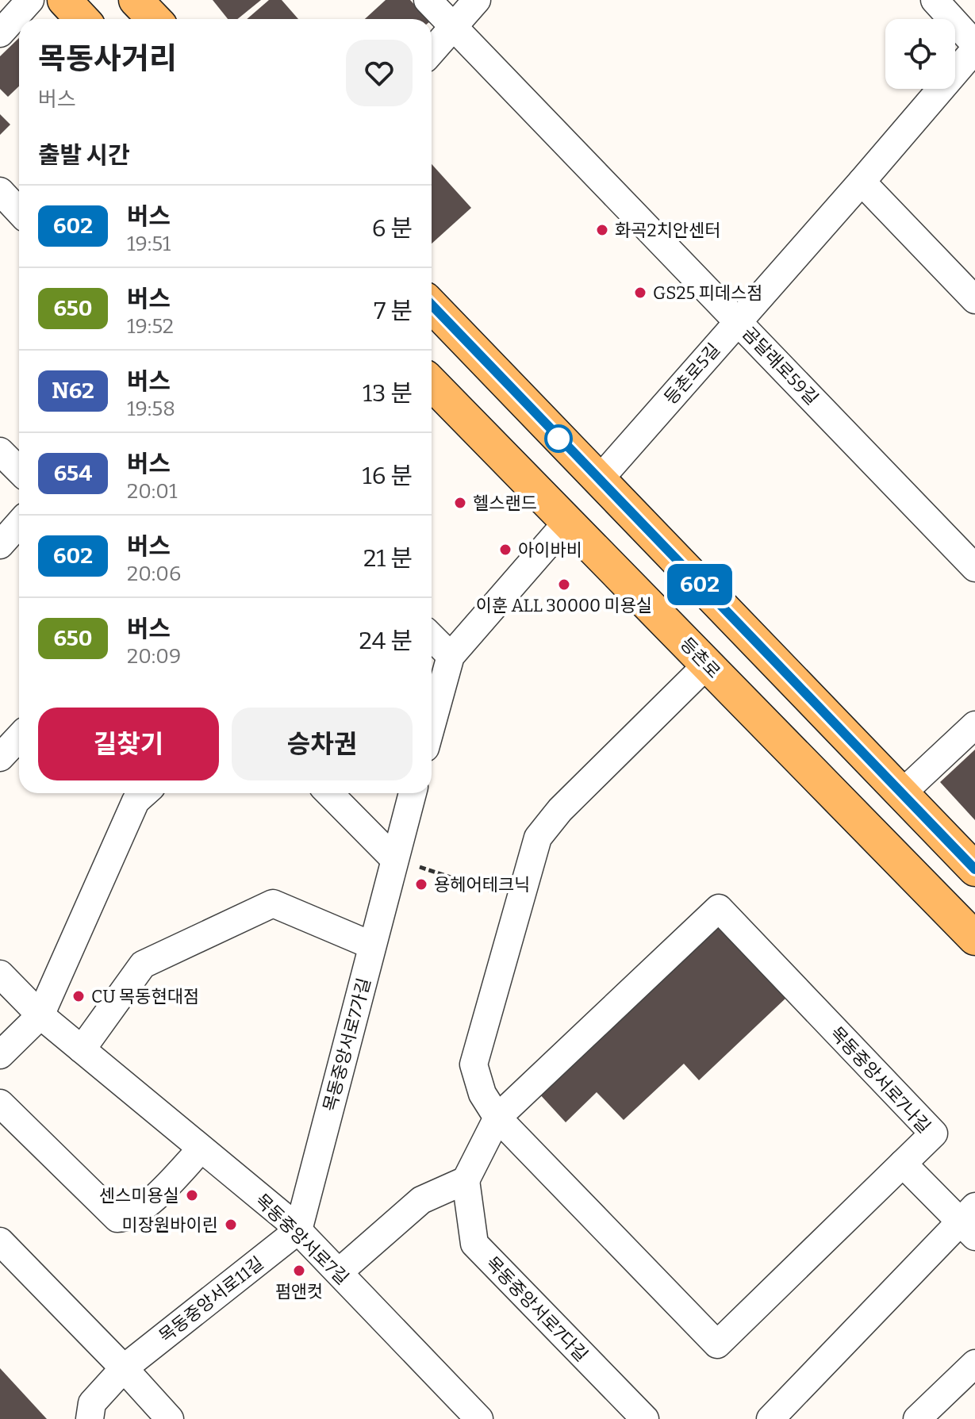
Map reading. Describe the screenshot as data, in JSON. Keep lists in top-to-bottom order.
{
  "streets": {
    "main road": ["등촌로"],
    "street": [
      "곰달래로59길",
      "등촌로5길",
      "목동중앙서로7가길",
      "목동중앙서로7나길",
      "목동중앙서로7길",
      "목동중앙서로11길",
      "목동중앙서로7다길"
    ]
  },
  "crossings": [
    ["곰달래로59길", "등촌로5길"],
    ["등촌로", "목동중앙서로7나길"],
    ["목동중앙서로7가길", "목동중앙서로7길"],
    ["목동중앙서로7가길", "목동중앙서로11길"],
    ["목동중앙서로7나길", "목동중앙서로7다길"],
    ["목동중앙서로7길", "목동중앙서로11길"]
  ],
  "places": [
    "화곡2치안센터",
    "GS25 피데스점",
    "헬스랜드",
    "아이바비",
    "이훈 ALL 30000 미용실",
    "용헤어테크닉",
    "CU 목동현대점",
    "센스미용실",
    "미장원바이린",
    "펌앤컷"
  ],
  "lines": ["bus line 602"],
  "page": {
    "on_map": "602",
    "heading": [
      ["목동사거리", "버스"],
      "출발 시간"
    ],
    "list": [
      {
        "mark": "602",
        "name": "버스",
        "note": "19:51",
        "value": "6 분"
      },
      {
        "mark": "650",
        "name": "버스",
        "note": "19:52",
        "value": "7 분"
      },
      {
        "mark": "N62",
        "name": "버스",
        "note": "19:58",
        "value": "13 분"
      },
      {
        "mark": "654",
        "name": "버스",
        "note": "20:01",
        "value": "16 분"
      },
      {
        "mark": "602",
        "name": "버스",
        "note": "20:06",
        "value": "21 분"
      },
      {
        "mark": "650",
        "name": "버스",
        "note": "20:09",
        "value": "24 분"
      }
    ],
    "buttons": ["길찾기", "승차권"]
  }
}
